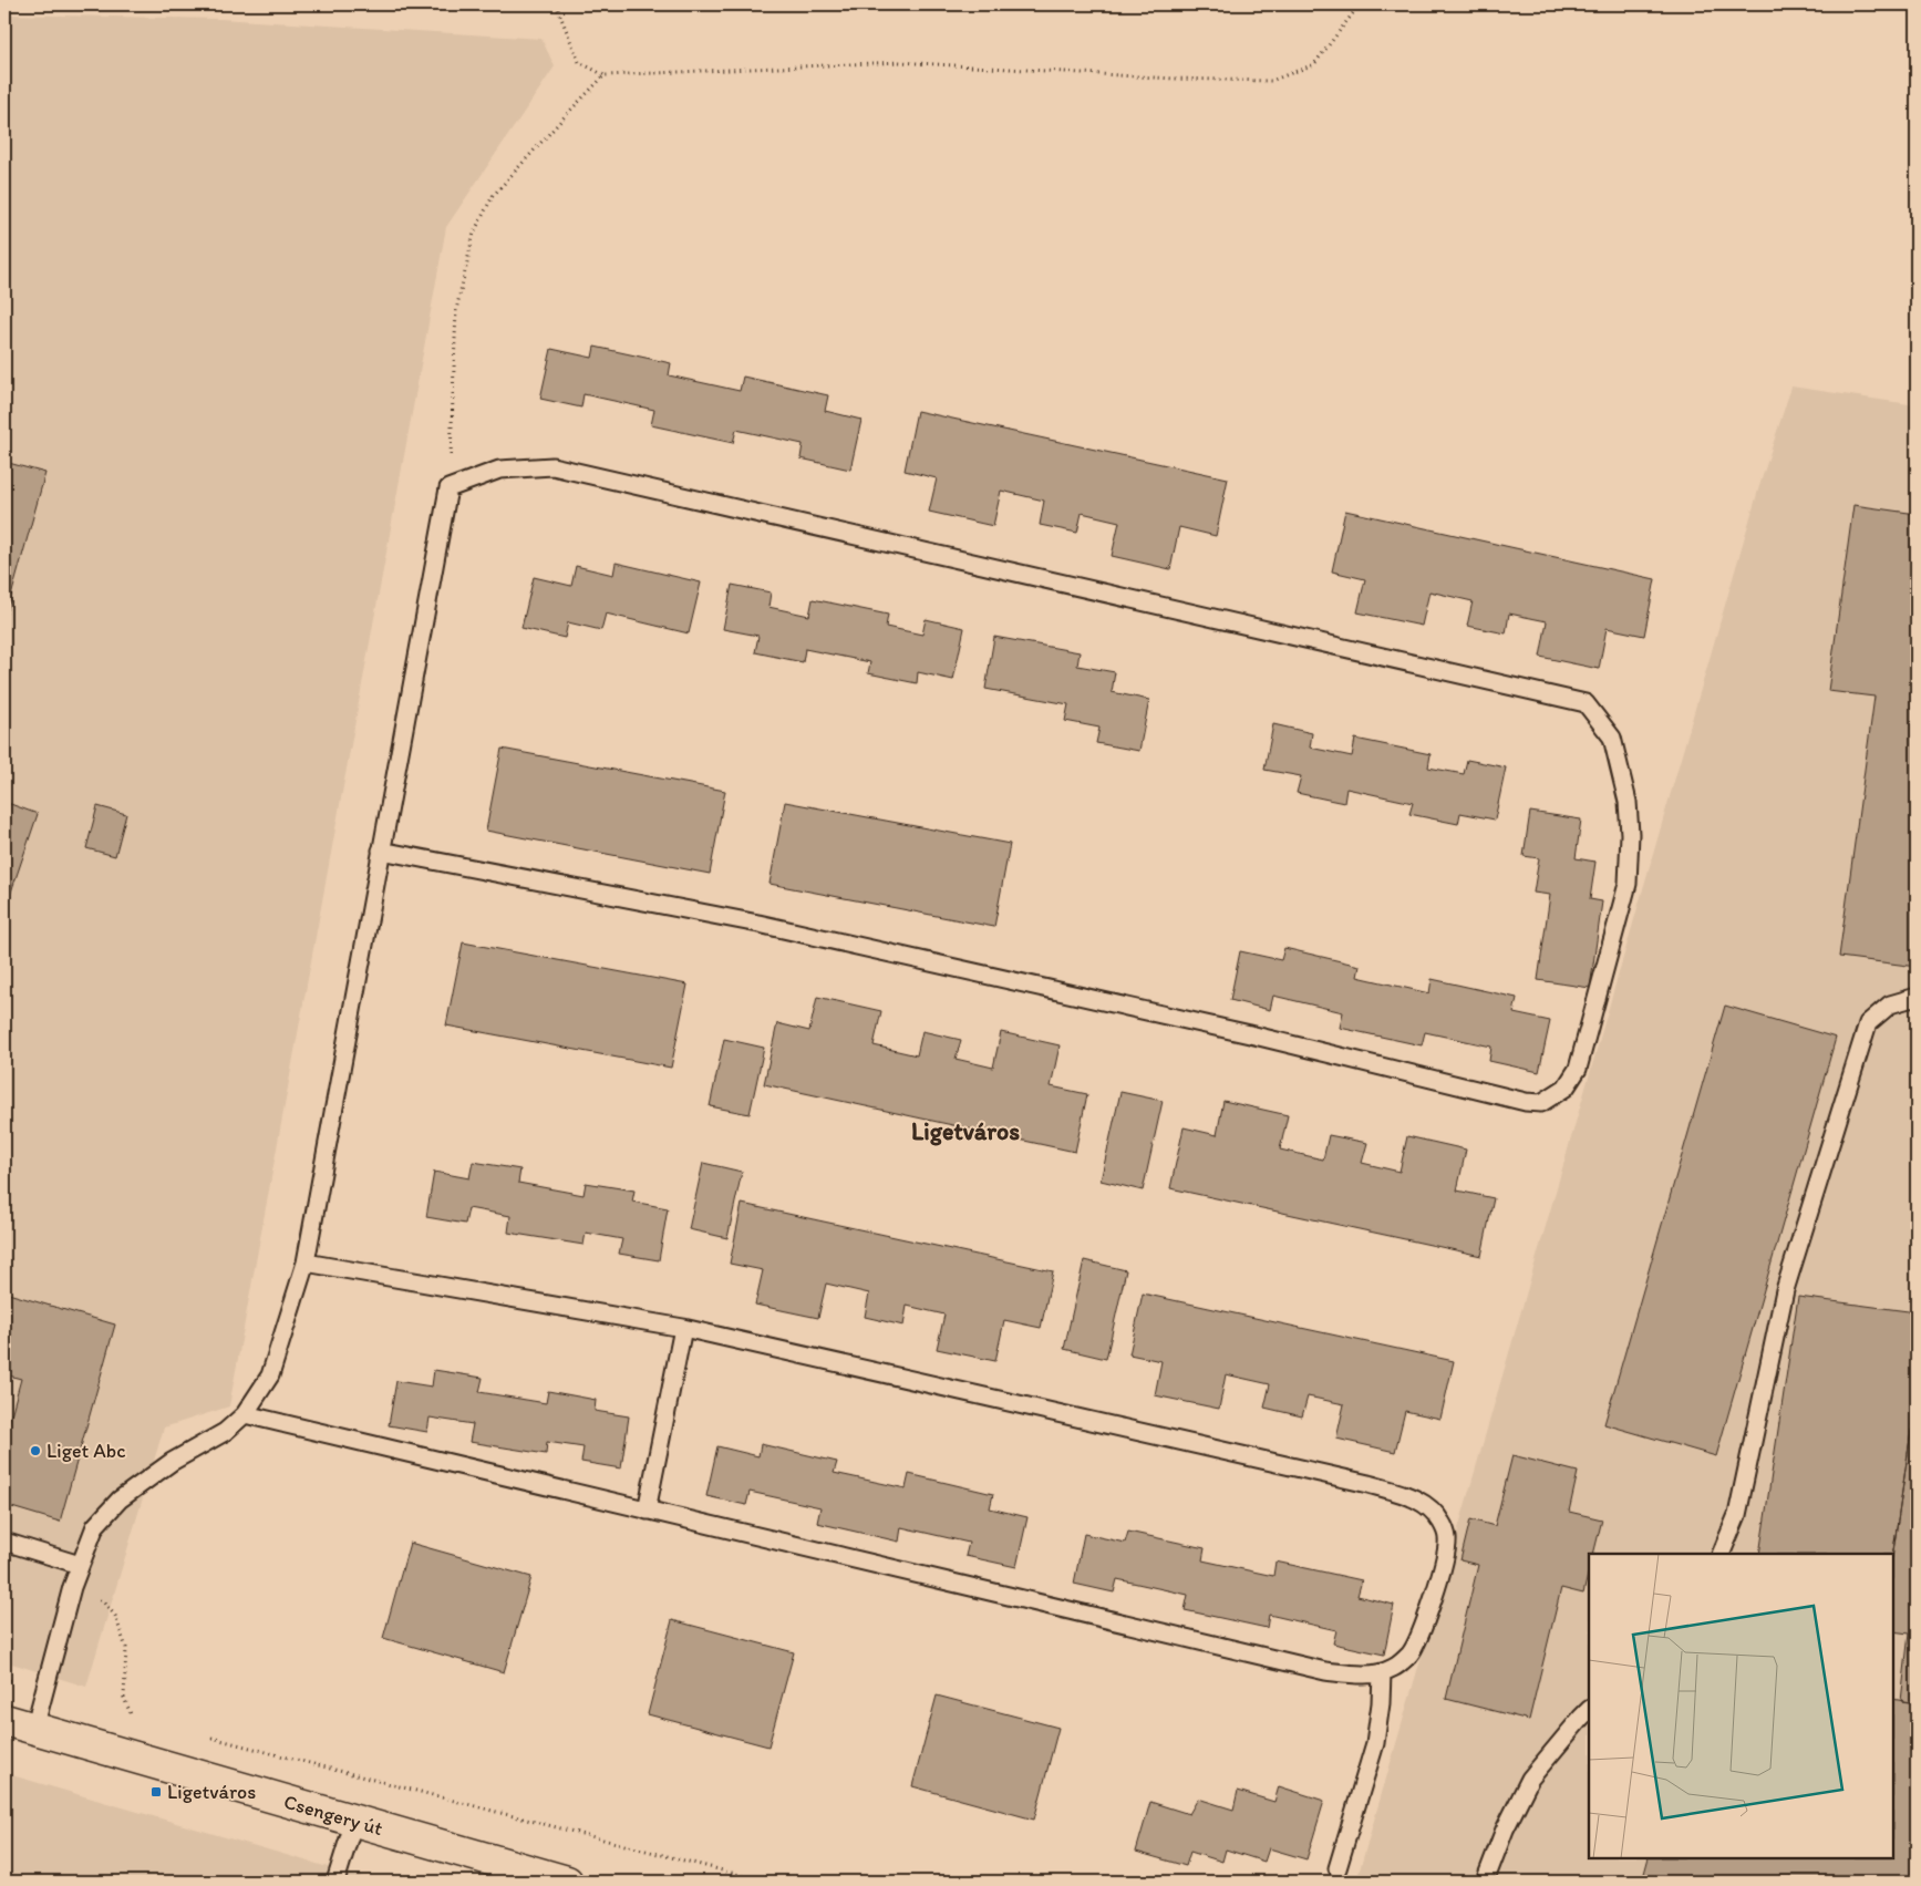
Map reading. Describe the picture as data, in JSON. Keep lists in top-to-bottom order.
{
  "streets": {
    "main road": ["Csengery út"]
  },
  "districts": ["Ligetváros"],
  "places": {
    "other": ["Liget Abc"],
    "transit": ["Ligetváros"]
  }
}
